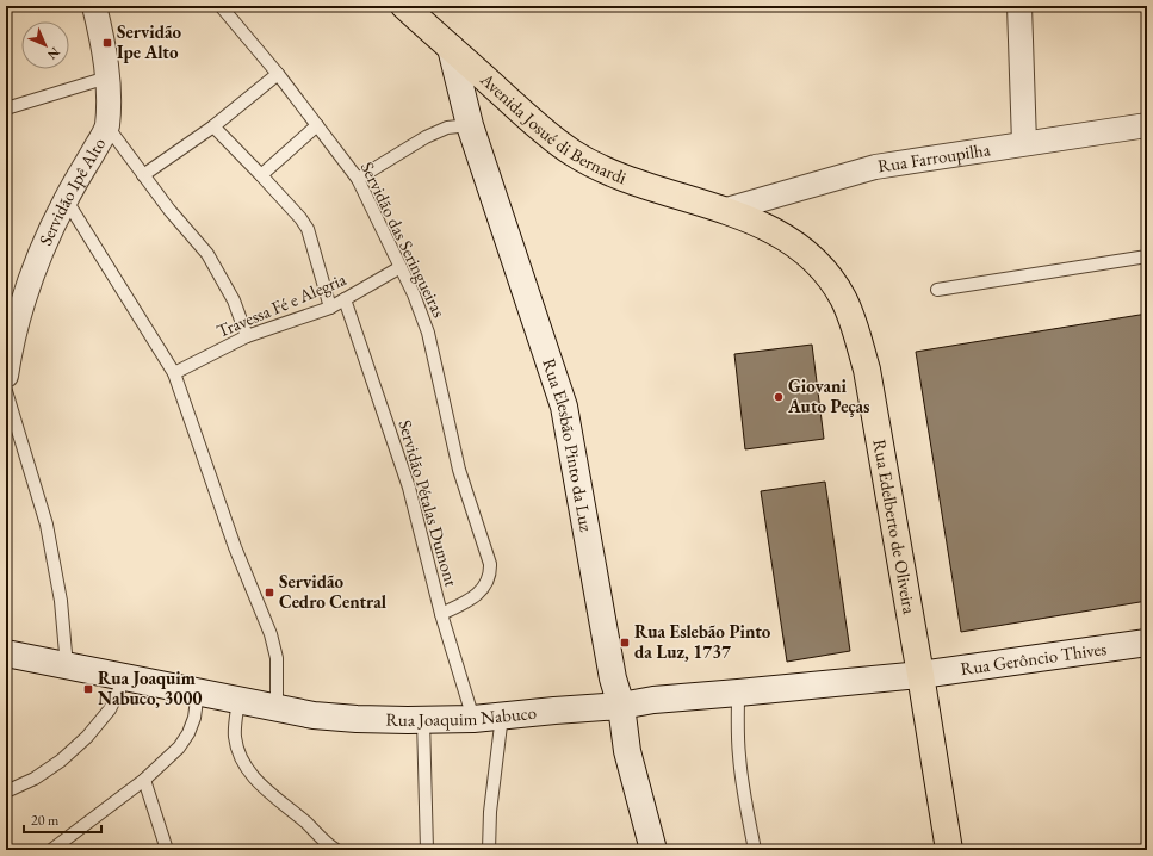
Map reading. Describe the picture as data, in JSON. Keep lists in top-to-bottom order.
{
  "streets": {
    "main road": [
      "Avenida Josué di Bernardi",
      "Rua Elesbão Pinto da Luz",
      "Rua Edelberto de Oliveira",
      "Rua Gerôncio Thives",
      "Rua Joaquim Nabuco"
    ],
    "street": ["Rua Farroupilha", "Servidão Ipê Alto"],
    "lane": ["Servidão das Seringueiras", "Travessa Fé e Alegria", "Servidão Pétalas Dumont"]
  },
  "crossings": [
    ["Avenida Josué di Bernardi", "Rua Farroupilha"],
    ["Avenida Josué di Bernardi", "Rua Elesbão Pinto da Luz"],
    ["Avenida Josué di Bernardi", "Rua Edelberto de Oliveira"],
    ["Rua Farroupilha", "Rua Edelberto de Oliveira"],
    ["Servidão das Seringueiras", "Travessa Fé e Alegria"],
    ["Servidão das Seringueiras", "Servidão Pétalas Dumont"],
    ["Travessa Fé e Alegria", "Servidão Pétalas Dumont"],
    ["Rua Elesbão Pinto da Luz", "Rua Joaquim Nabuco"],
    ["Servidão Pétalas Dumont", "Rua Joaquim Nabuco"],
    ["Rua Edelberto de Oliveira", "Rua Gerôncio Thives"],
    ["Rua Edelberto de Oliveira", "Rua Joaquim Nabuco"],
    ["Rua Gerôncio Thives", "Rua Joaquim Nabuco"]
  ],
  "places": {
    "transit": [
      "Servidão Ipe Alto",
      "Servidão Cedro Central",
      "Rua Eslebão Pinto da Luz, 1737",
      "Rua Joaquim Nabuco, 3000"
    ],
    "other": ["Giovani Auto Peças"]
  },
  "scale_bar": "20 m",
  "north": "bottom right"
}
